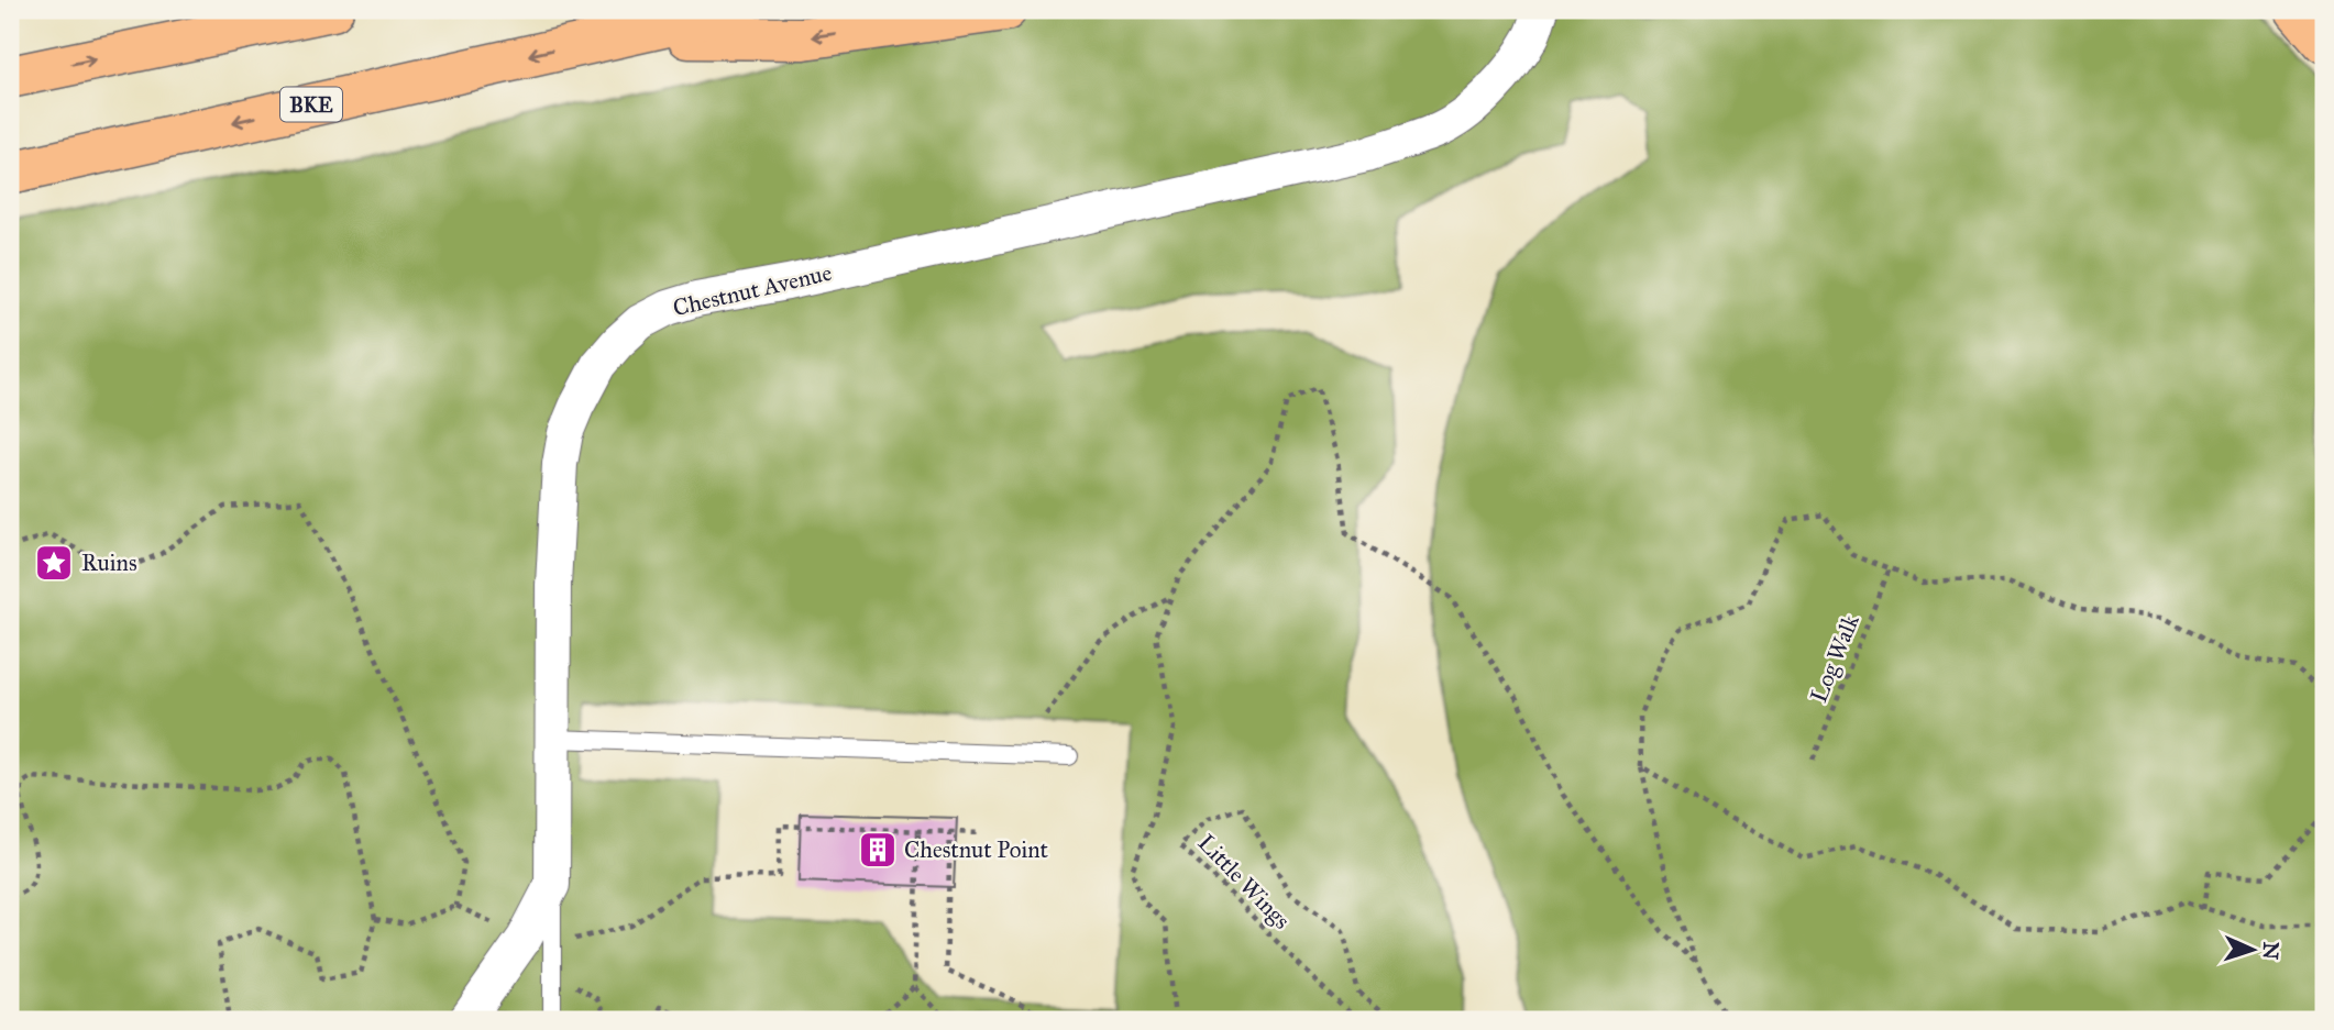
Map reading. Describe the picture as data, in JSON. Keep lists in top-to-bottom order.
{
  "streets": {
    "highway": ["BKE"],
    "street": ["Chestnut Avenue"],
    "path": ["Log Walk", "Little Wings"]
  },
  "places": {
    "place": ["Ruins"],
    "building": ["Chestnut Point"]
  },
  "north": "right"
}
